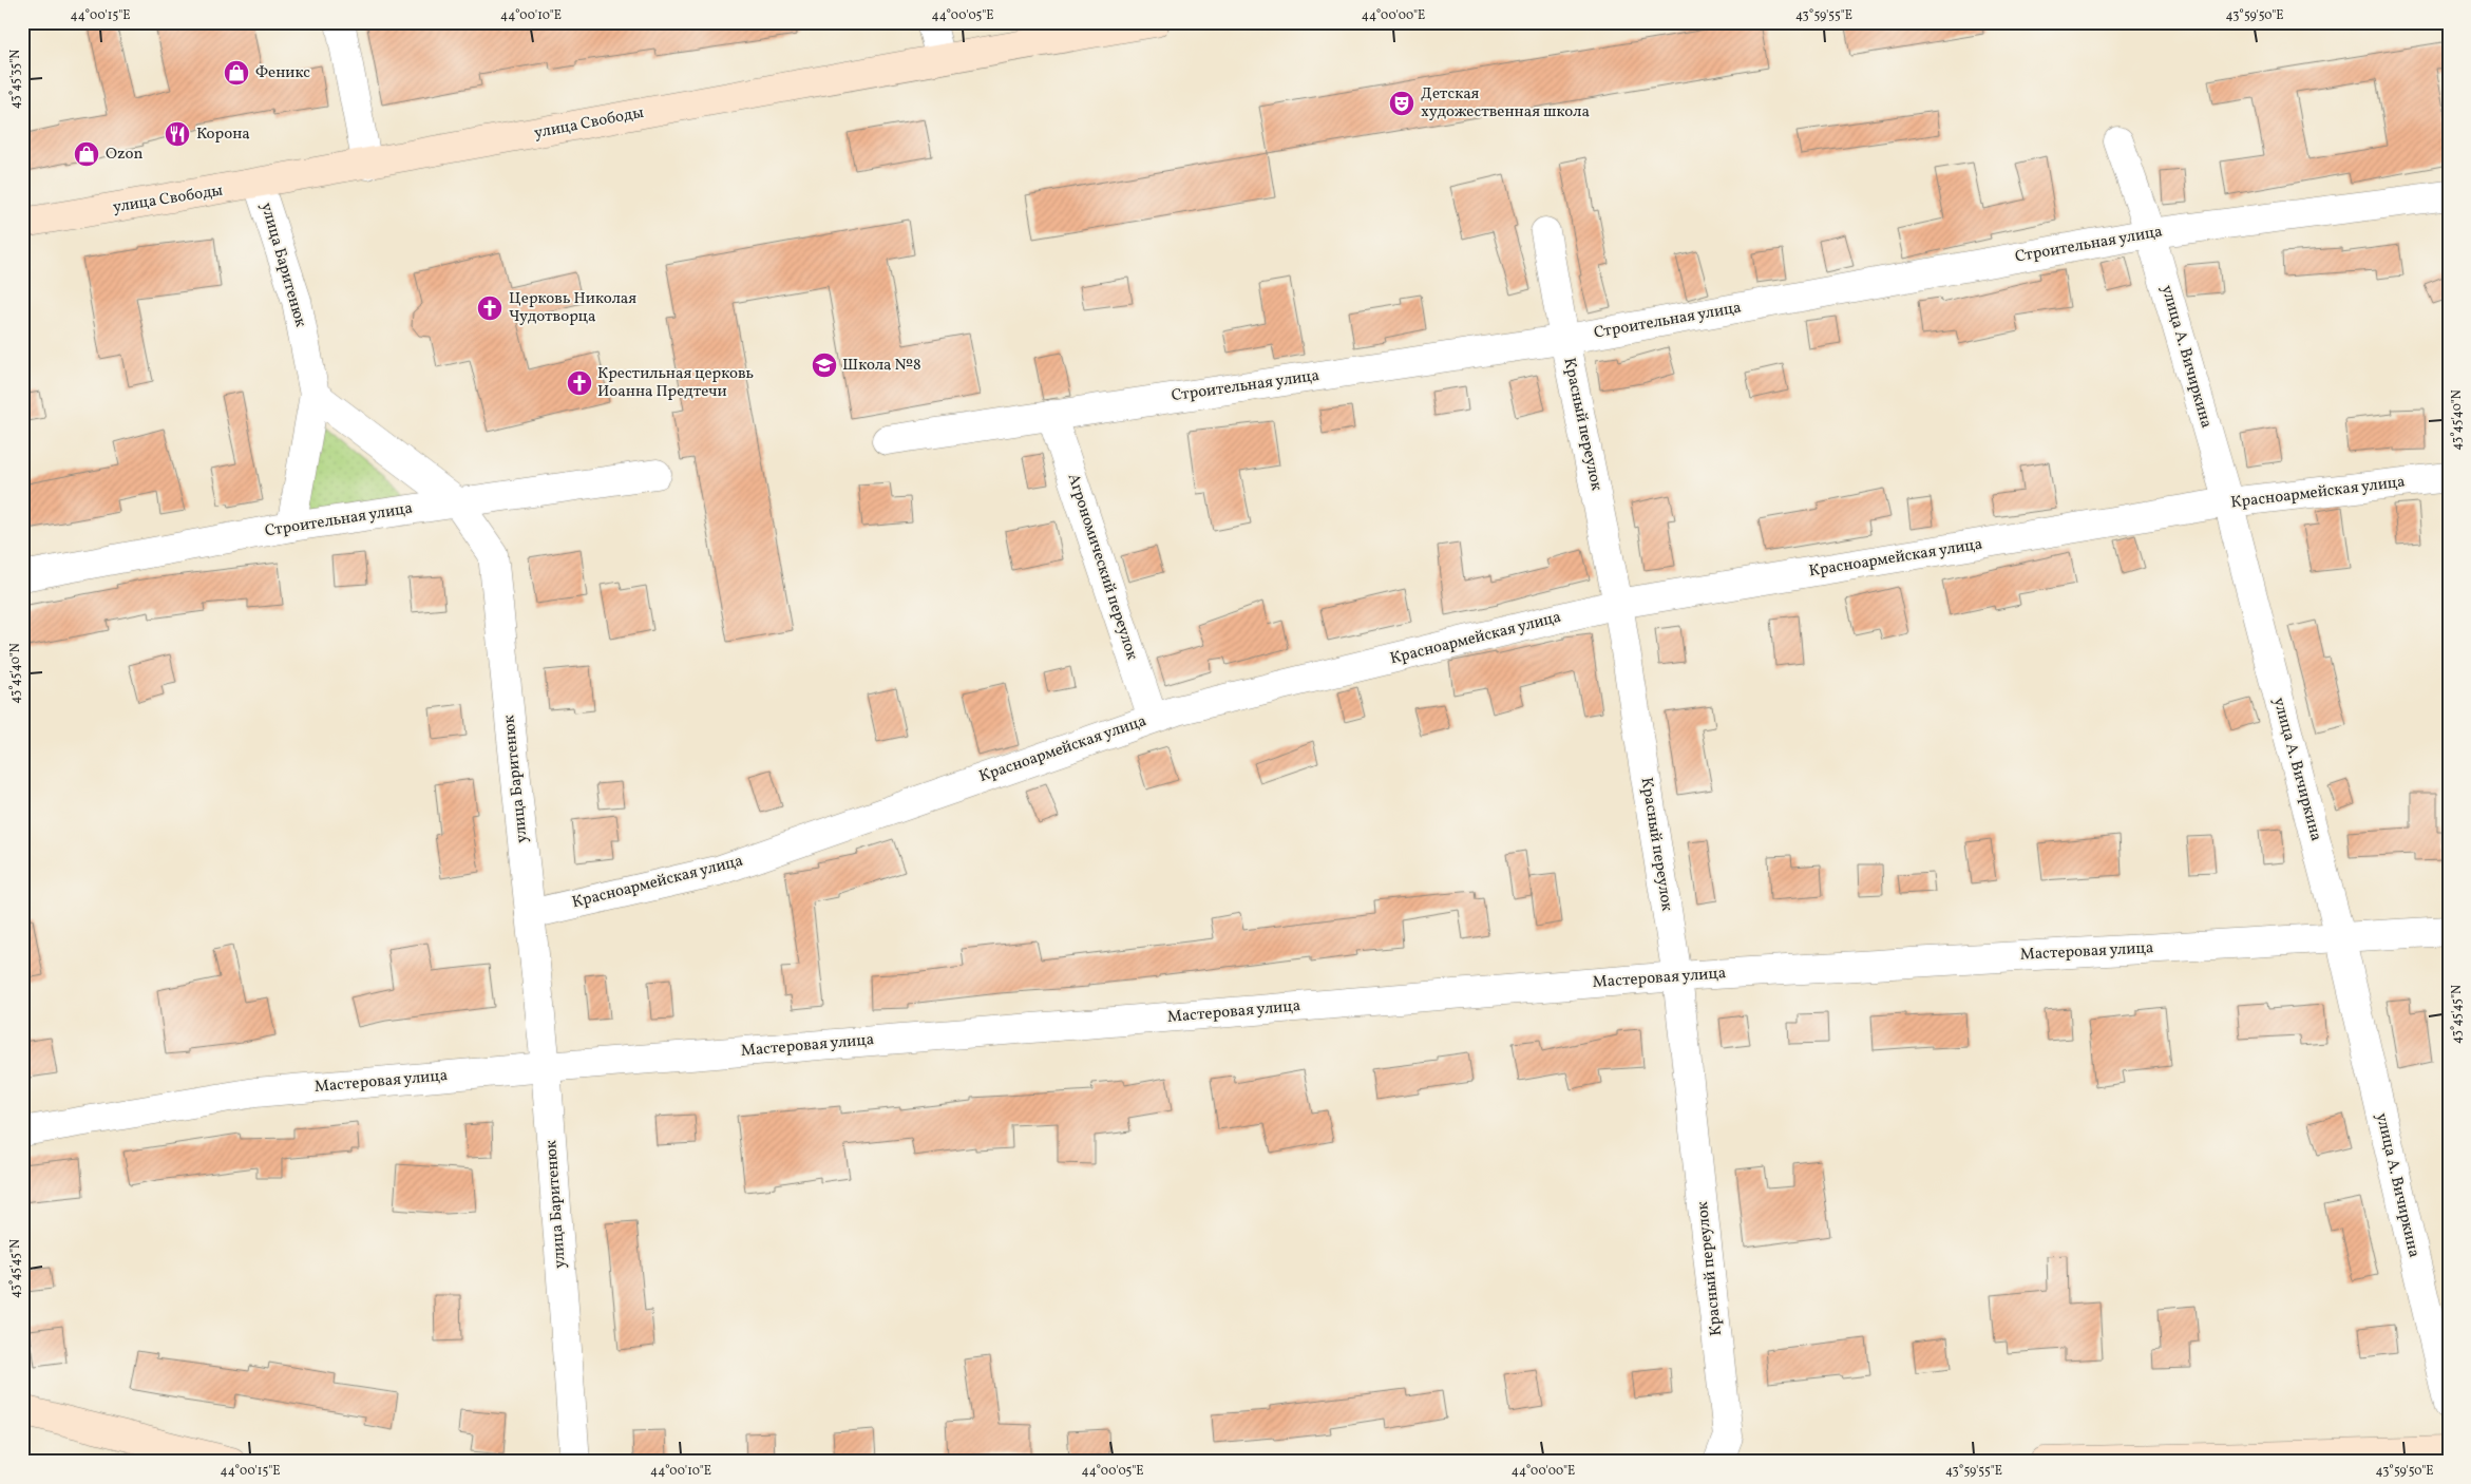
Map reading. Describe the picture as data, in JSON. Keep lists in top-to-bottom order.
{
  "streets": {
    "main road": ["улица Свободы"],
    "street": [
      "Строительная улица",
      "улица Баритенюк",
      "улица А. Вичиркина",
      "Красный переулок",
      "Красноармейская улица",
      "Агрономический переулок",
      "Мастеровая улица"
    ]
  },
  "crossings": [
    ["улица Свободы", "улица Баритенюк"],
    ["Строительная улица", "улица Баритенюк"],
    ["Строительная улица", "улица А. Вичиркина"],
    ["Строительная улица", "Красный переулок"],
    ["Строительная улица", "Агрономический переулок"],
    ["улица Баритенюк", "Красноармейская улица"],
    ["улица Баритенюк", "Мастеровая улица"],
    ["улица А. Вичиркина", "Красноармейская улица"],
    ["улица А. Вичиркина", "Мастеровая улица"],
    ["Красный переулок", "Красноармейская улица"],
    ["Красный переулок", "Мастеровая улица"],
    ["Красноармейская улица", "Агрономический переулок"]
  ],
  "places": {
    "shop": ["Феникс", "Ozon"],
    "theatre": ["Детская художественная школа"],
    "restaurant": ["Корона"],
    "church": ["Церковь Николая Чудотворца", "Крестильная церковь Иоанна Предтечи"],
    "school or university": ["Школа №8"]
  },
  "coordinates": [
    "44°00'15\"E",
    "44°00'10\"E",
    "44°00'05\"E",
    "44°00'00\"E",
    "43°59'55\"E",
    "43°59'50\"E",
    "43°45'35\"N",
    "43°45'40\"N",
    "43°45'45\"N"
  ]
}
